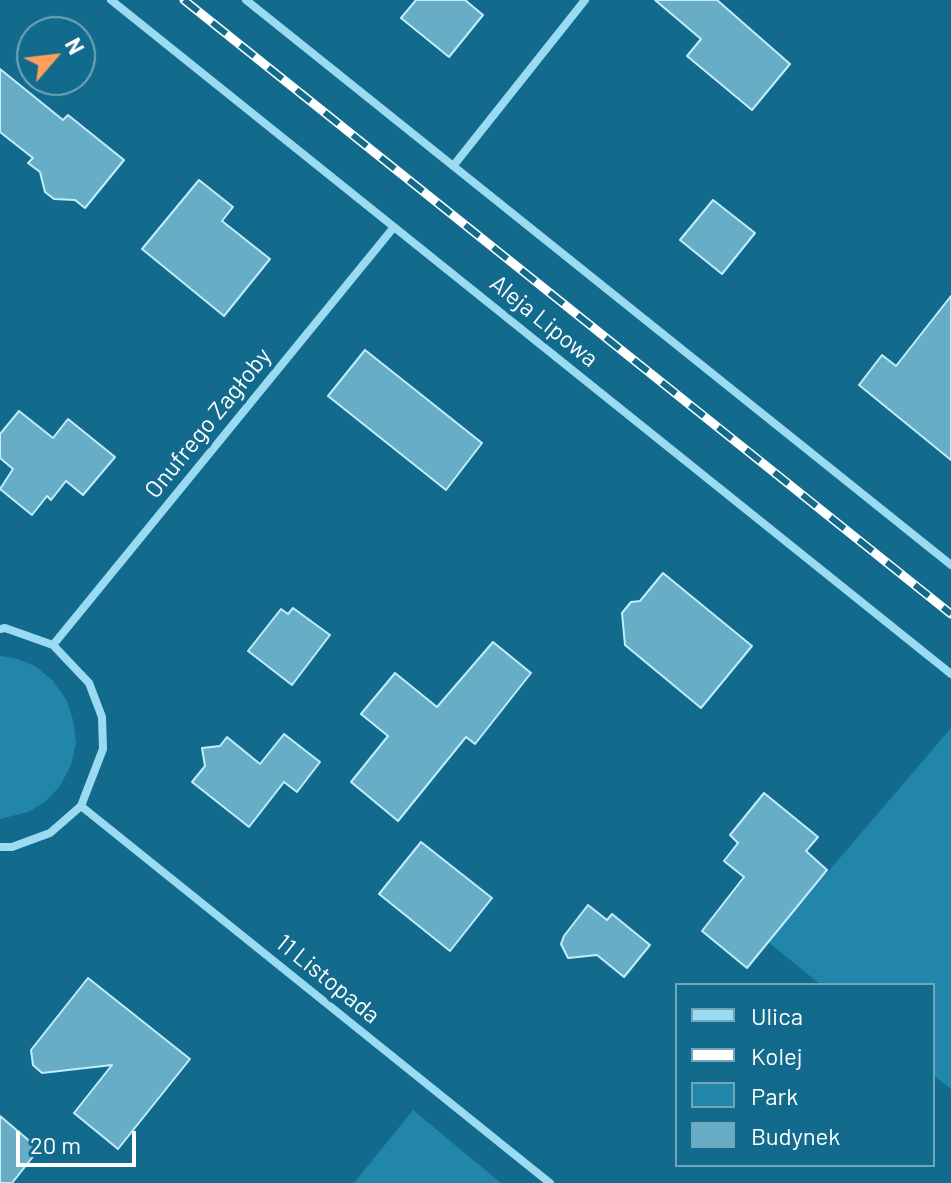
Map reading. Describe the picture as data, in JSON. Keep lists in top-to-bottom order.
{
  "streets": {
    "street": ["Aleja Lipowa", "Onufrego Zagłoby", "11 Listopada"]
  },
  "crossings": [
    ["Aleja Lipowa", "Onufrego Zagłoby"]
  ],
  "legend": [
    "Ulica",
    "Kolej",
    "Park",
    "Budynek"
  ],
  "scale_bar": "20 m",
  "north": "top right"
}
